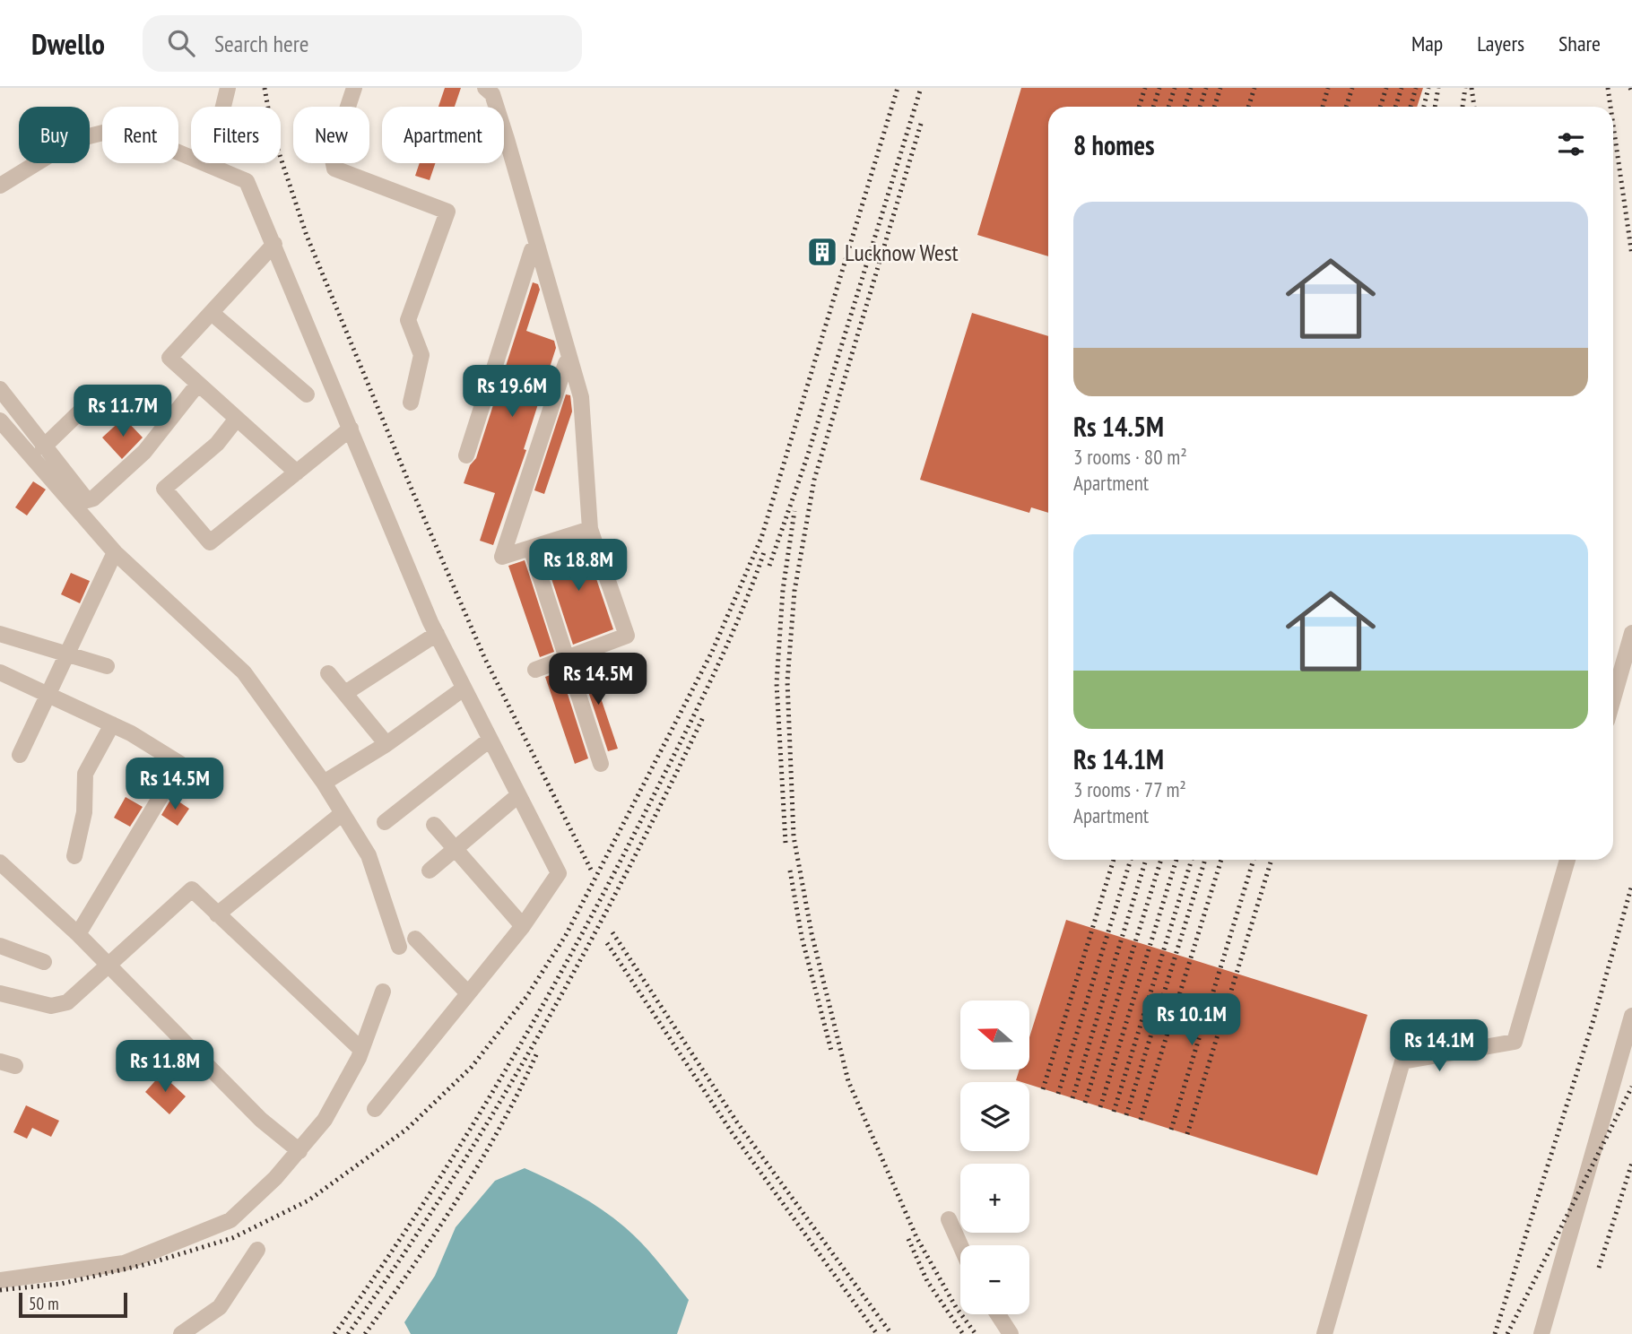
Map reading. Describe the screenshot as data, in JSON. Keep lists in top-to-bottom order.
{
  "places": {
    "building": ["Lucknow West"]
  },
  "scale_bar": "50 m",
  "north": "left",
  "page": {
    "header": "Dwello",
    "search": "Search here",
    "nav": ["Map", "Layers", "Share"],
    "chip": [
      "Buy",
      "Rent",
      "Filters",
      "New",
      "Apartment"
    ],
    "heading": "8 homes",
    "list": [
      {
        "name": "Rs 14.5M",
        "note": "3 rooms · 80 m² · Apartment"
      },
      {
        "name": "Rs 14.1M",
        "note": "3 rooms · 77 m² · Apartment"
      }
    ],
    "price": [
      "Rs 19.6M",
      "Rs 11.7M",
      "Rs 18.8M",
      "Rs 14.5M",
      "Rs 14.5M",
      "Rs 10.1M",
      "Rs 14.1M",
      "Rs 11.8M"
    ],
    "map_buttons": ["+", "−"],
    "scale": "50 m"
  }
}
